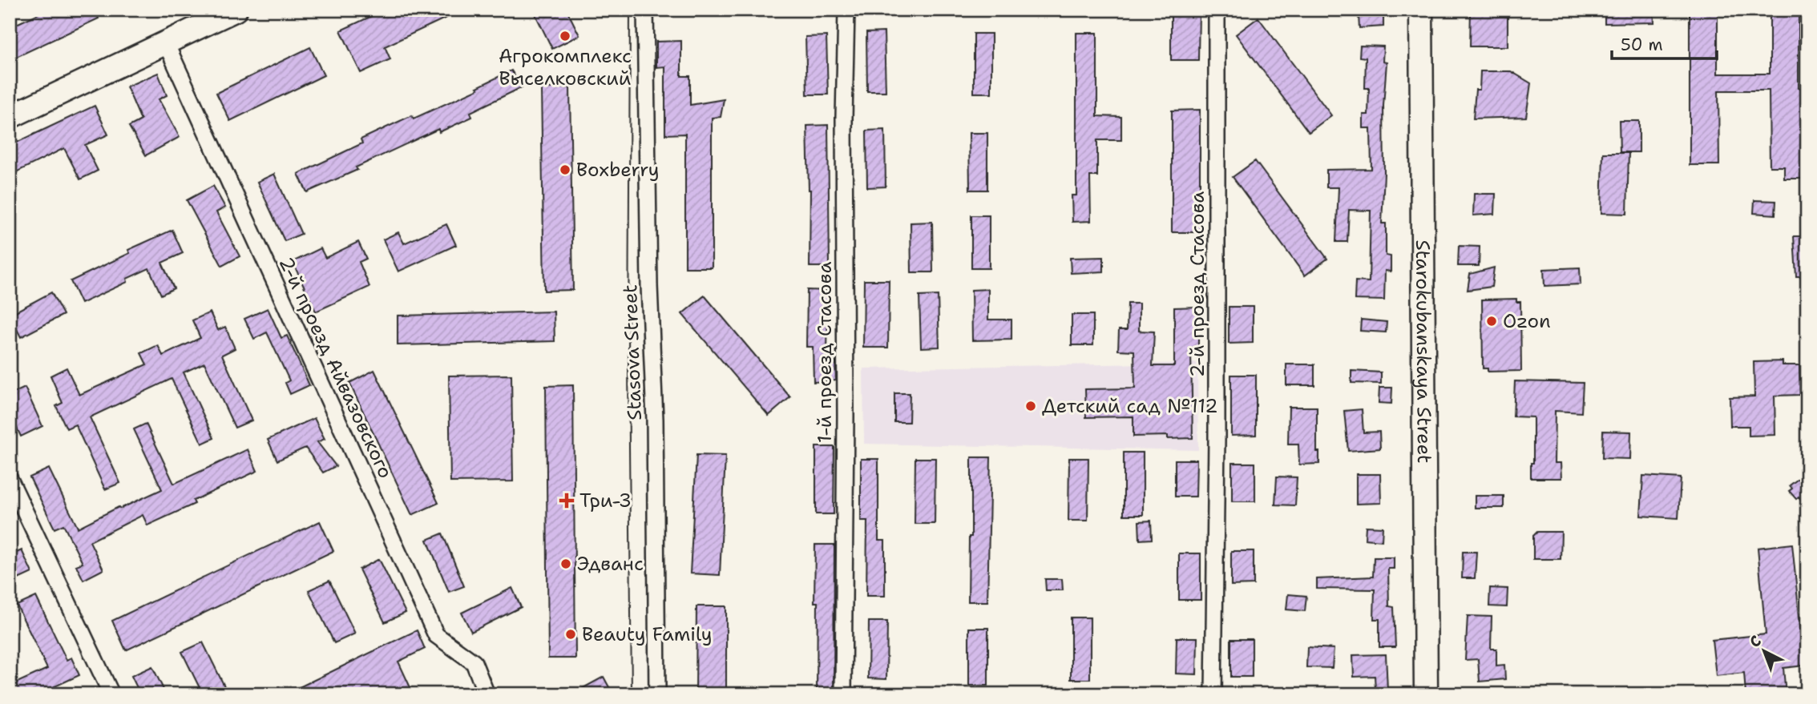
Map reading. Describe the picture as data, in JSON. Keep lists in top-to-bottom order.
{
  "streets": {
    "street": [
      "2-й проезд Стасова",
      "Stasova Street",
      "1-й проезд Стасова",
      "Starokubanskaya Street",
      "2-й проезд Айвазовского"
    ]
  },
  "places": {
    "other": [
      "Агрокомплекс Выселковский",
      "Boxberry",
      "Ozon",
      "Детский сад №112",
      "Эдванс",
      "Beauty Family"
    ],
    "health": ["Три-З"]
  },
  "scale_bar": "50 m",
  "north": "top left"
}
